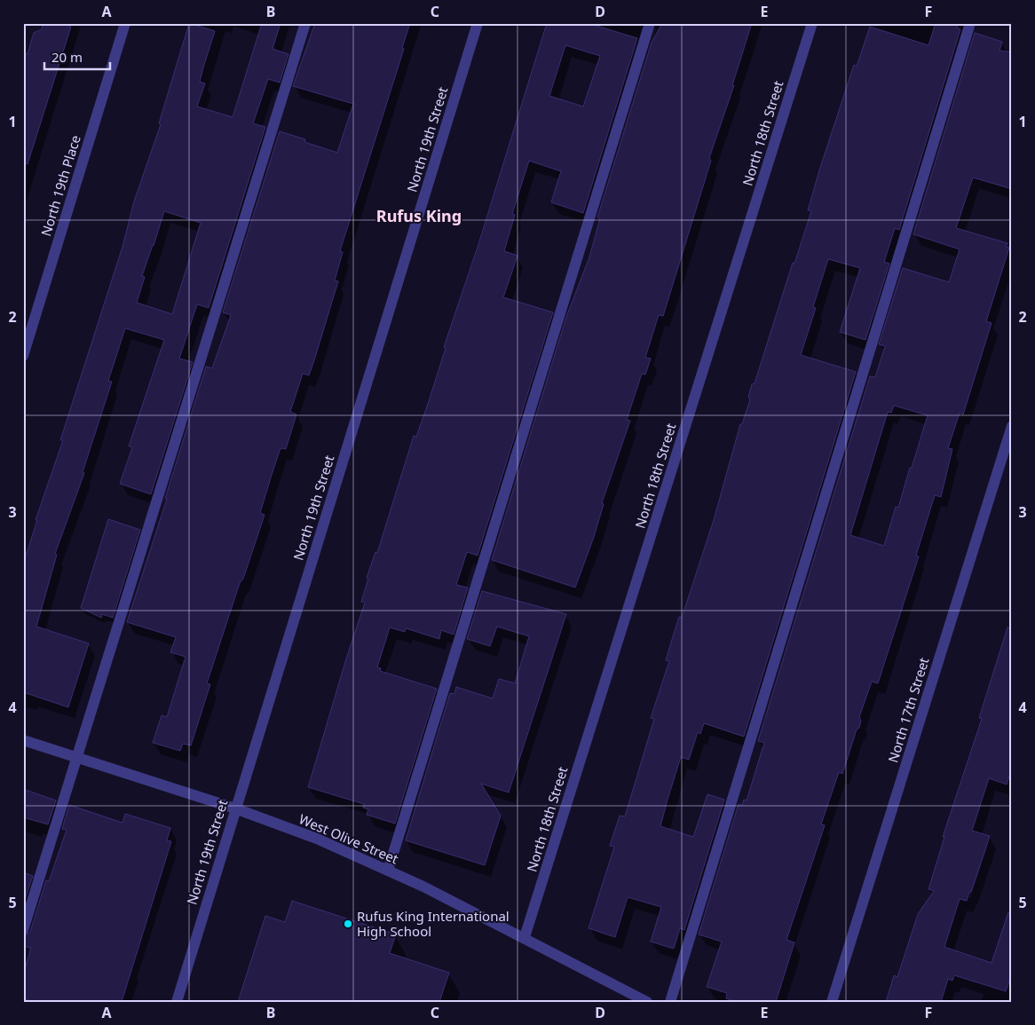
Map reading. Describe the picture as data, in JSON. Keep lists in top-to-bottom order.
{
  "streets": {
    "street": [
      "North 18th Street",
      "North 19th Street",
      "North 19th Place",
      "North 17th Street",
      "West Olive Street"
    ]
  },
  "crossings": [
    ["North 18th Street", "West Olive Street"],
    ["North 19th Street", "West Olive Street"]
  ],
  "districts": ["Rufus King"],
  "places": ["Rufus King International High School"],
  "scale_bar": "20 m",
  "grid": {
    "columns": [
      "A",
      "B",
      "C",
      "D",
      "E",
      "F"
    ],
    "rows": [
      "1",
      "2",
      "3",
      "4",
      "5"
    ]
  }
}
